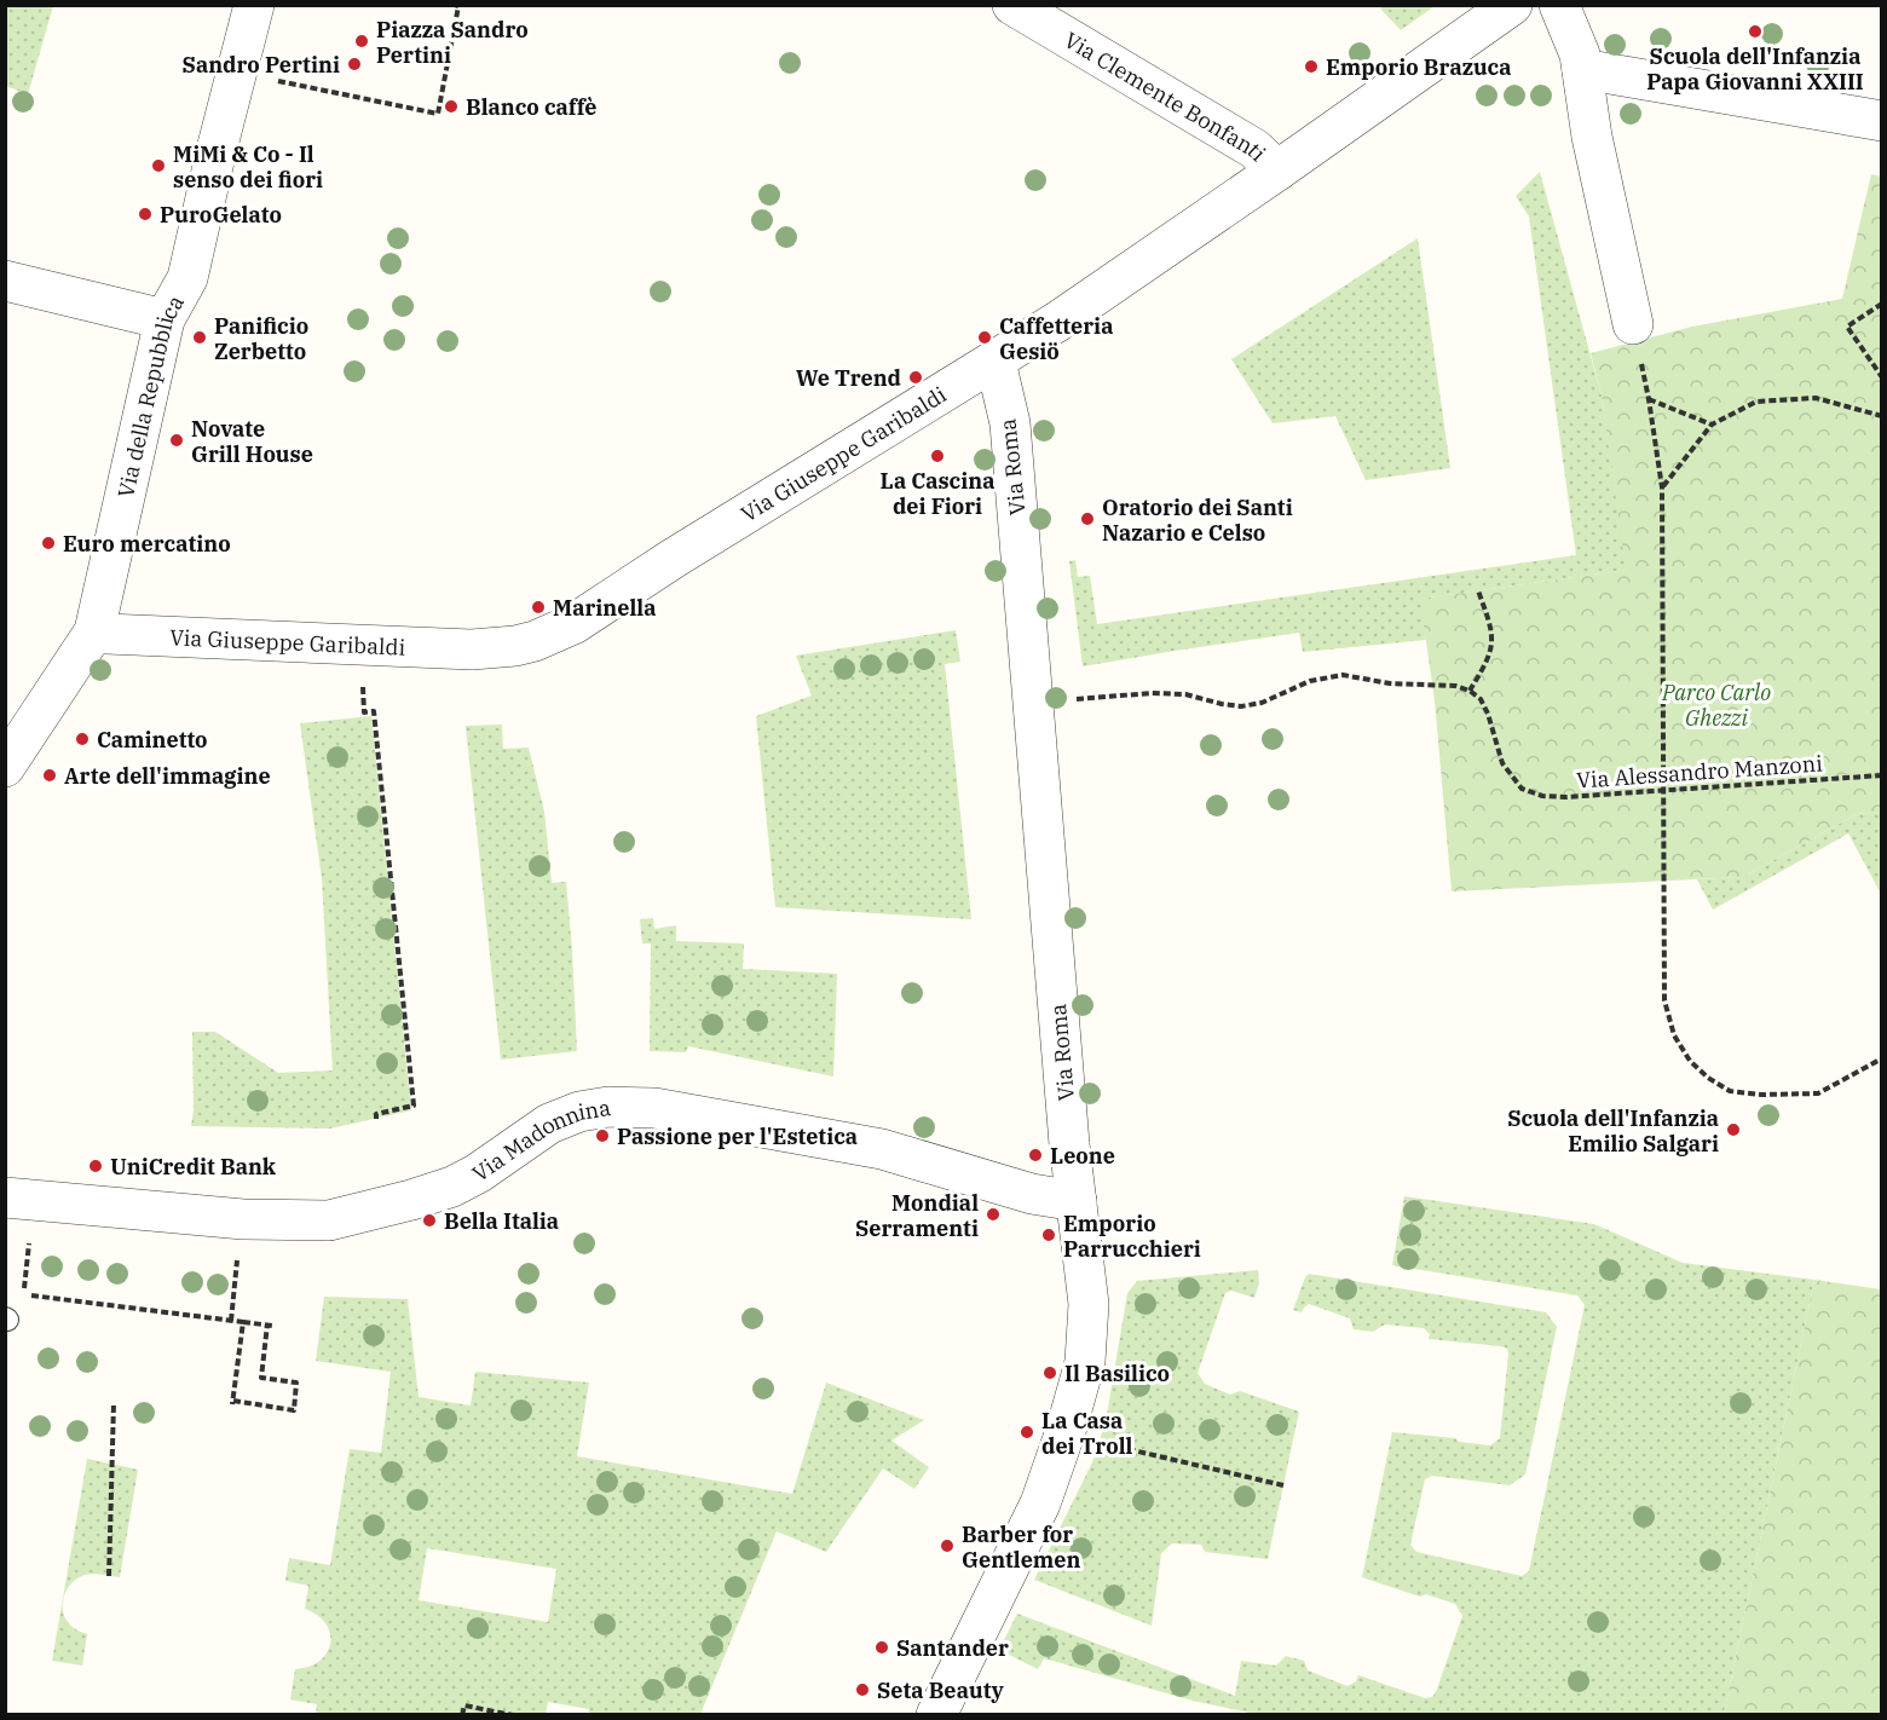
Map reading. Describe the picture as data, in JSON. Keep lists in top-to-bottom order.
{
  "streets": {
    "street": [
      "Via Clemente Bonfanti",
      "Via della Repubblica",
      "Via Giuseppe Garibaldi",
      "Via Roma",
      "Via Madonnina"
    ],
    "path": ["Via Alessandro Manzoni"]
  },
  "crossings": [
    ["Via Clemente Bonfanti", "Via Giuseppe Garibaldi"],
    ["Via della Repubblica", "Via Giuseppe Garibaldi"],
    ["Via Giuseppe Garibaldi", "Via Roma"],
    ["Via Roma", "Via Madonnina"]
  ],
  "parks": ["Parco Carlo Ghezzi"],
  "places": [
    "Scuola dell'Infanzia Papa Giovanni XXIII",
    "Piazza Sandro Pertini",
    "Sandro Pertini",
    "Emporio Brazuca",
    "Blanco caffè",
    "MiMi & Co - Il senso dei fiori",
    "PuroGelato",
    "Panificio Zerbetto",
    "Caffetteria Gesiö",
    "We Trend",
    "Novate Grill House",
    "La Cascina dei Fiori",
    "Oratorio dei Santi Nazario e Celso",
    "Euro mercatino",
    "Marinella",
    "Caminetto",
    "Arte dell'immagine",
    "Scuola dell'Infanzia Emilio Salgari",
    "Passione per l'Estetica",
    "Leone",
    "UniCredit Bank",
    "Mondial Serramenti",
    "Bella Italia",
    "Emporio Parrucchieri",
    "Il Basilico",
    "La Casa dei Troll",
    "Barber for Gentlemen",
    "Santander",
    "Seta Beauty"
  ]
}
